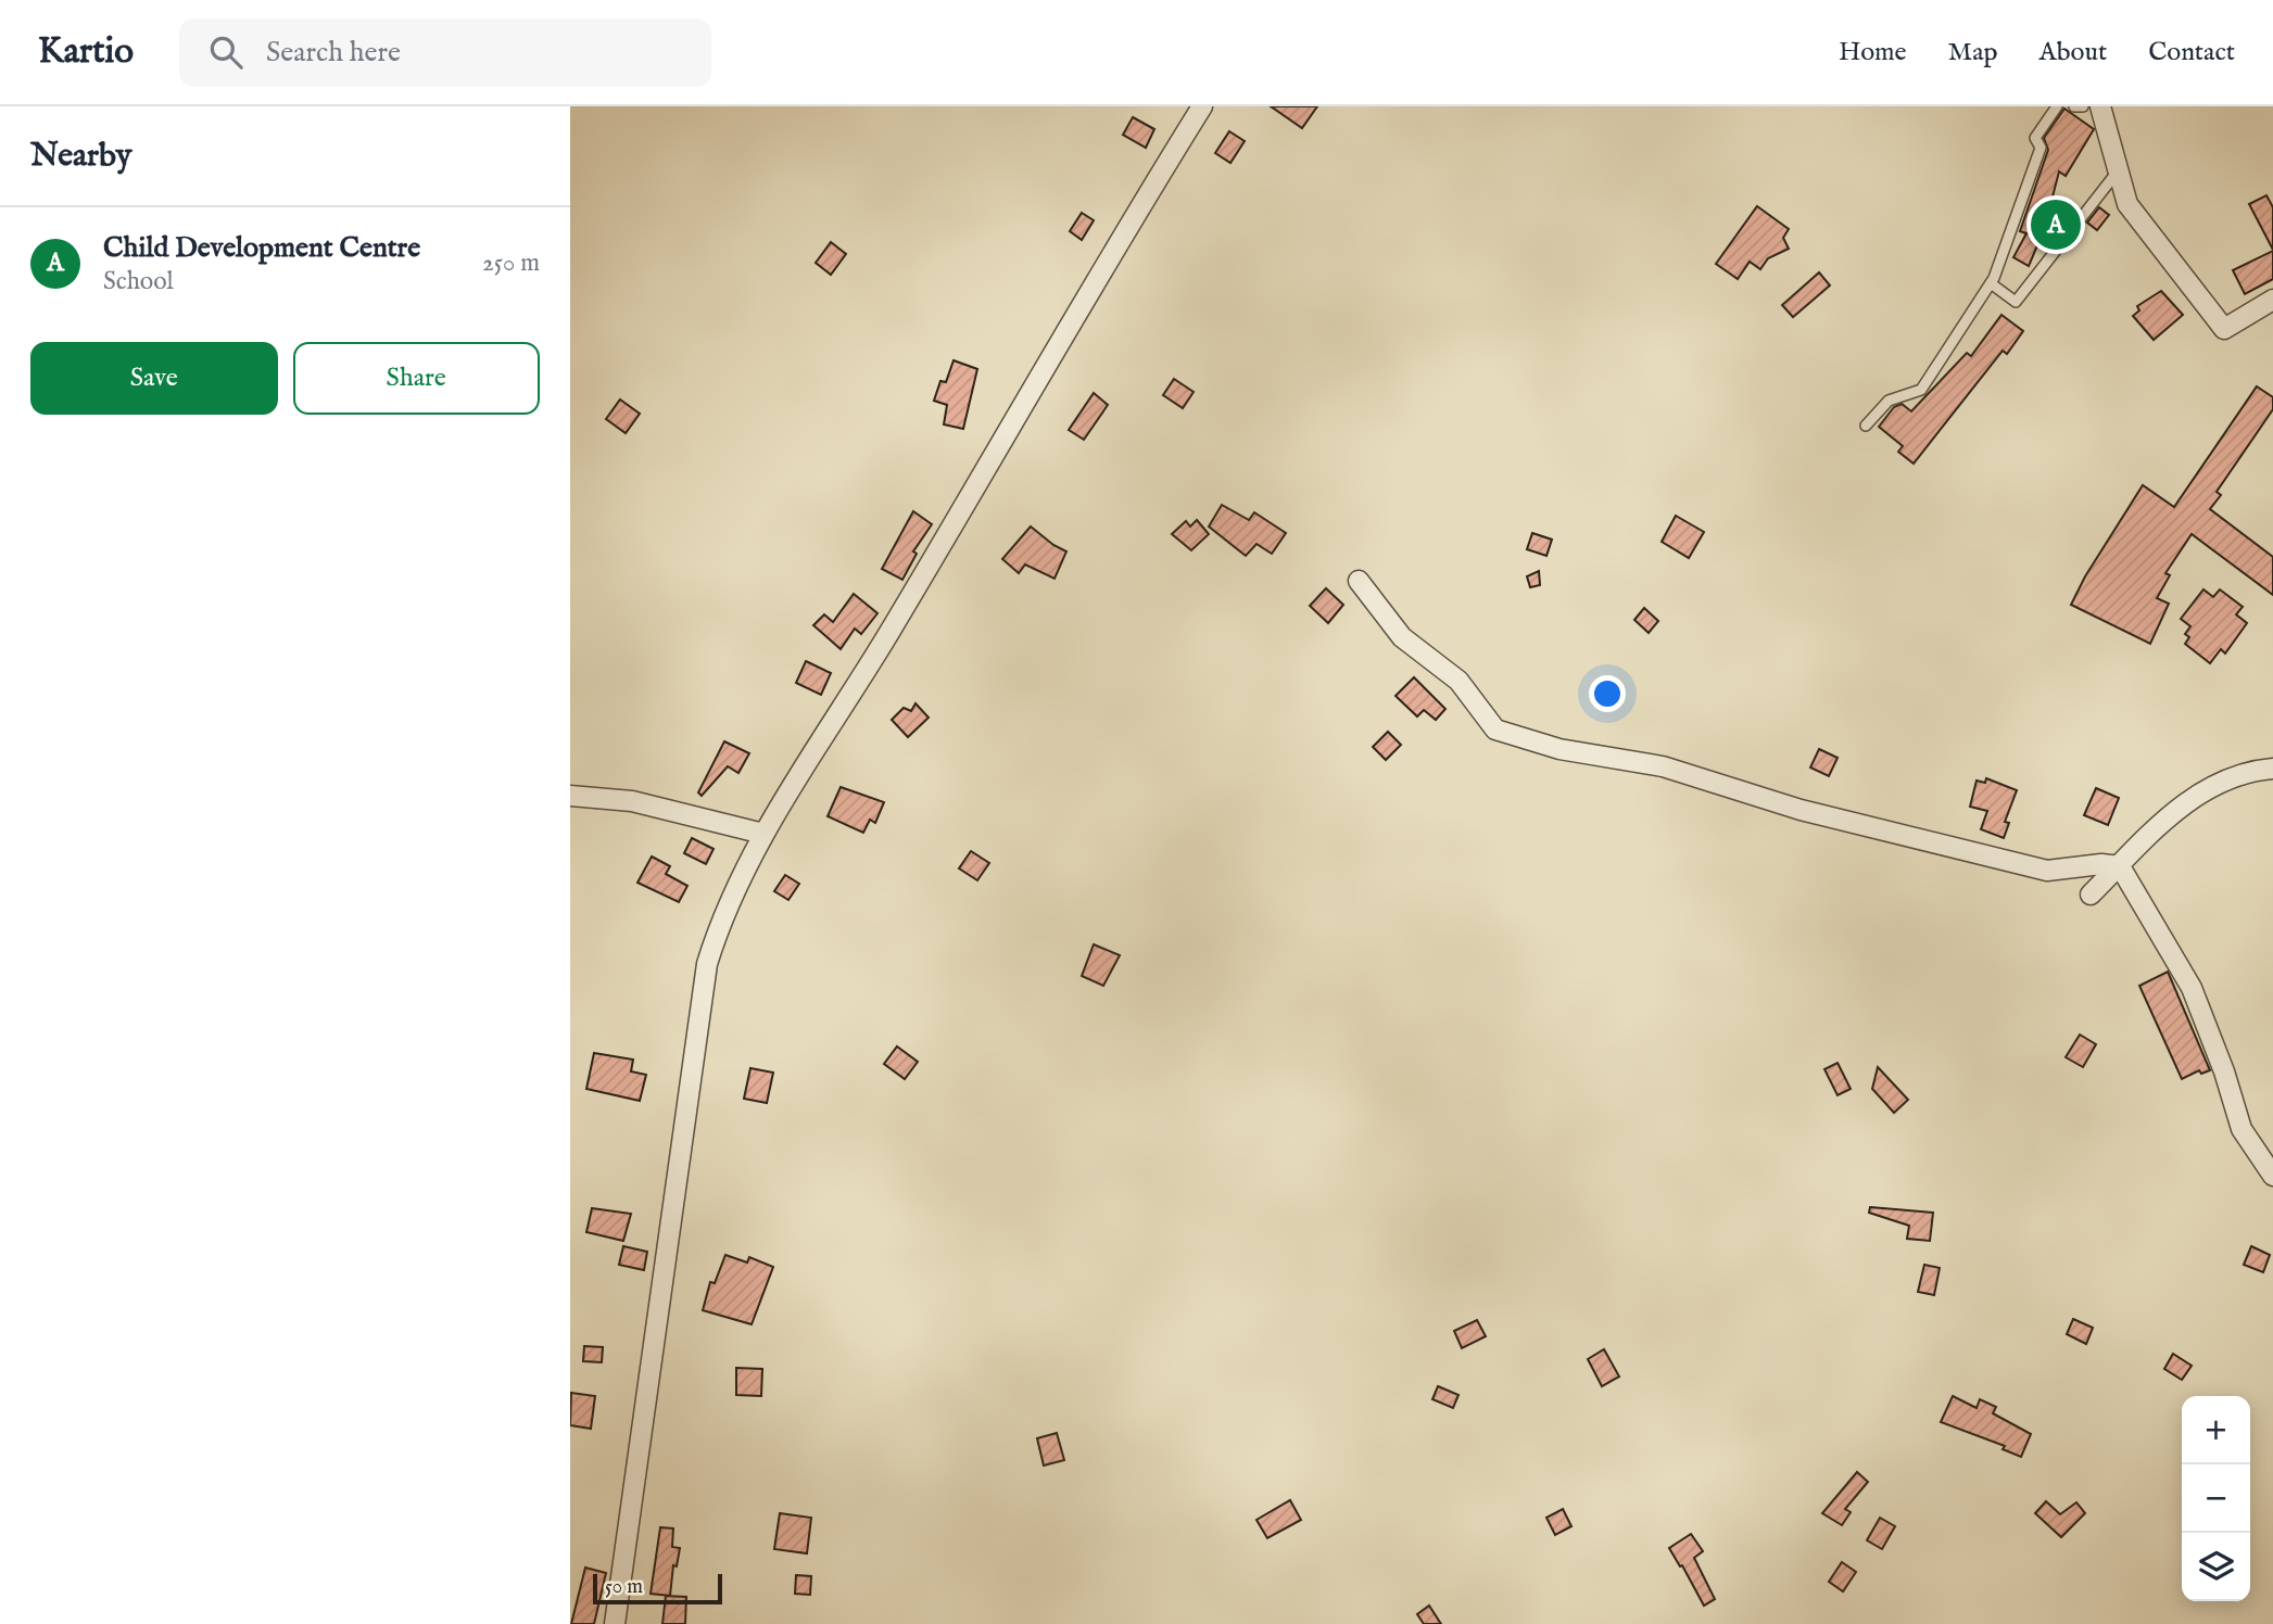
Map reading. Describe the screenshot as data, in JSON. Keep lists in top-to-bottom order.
{
  "scale_bar": "50 m",
  "page": {
    "header": "Kartio",
    "search": "Search here",
    "nav": [
      "Home",
      "Map",
      "About",
      "Contact"
    ],
    "heading": "Nearby",
    "pins": "A",
    "list": [
      {
        "mark": "A",
        "name": "Child Development Centre",
        "note": "School",
        "value": "250 m"
      }
    ],
    "buttons": ["Save", "Share"],
    "map_buttons": ["+", "−"],
    "scale": "50 m"
  }
}
